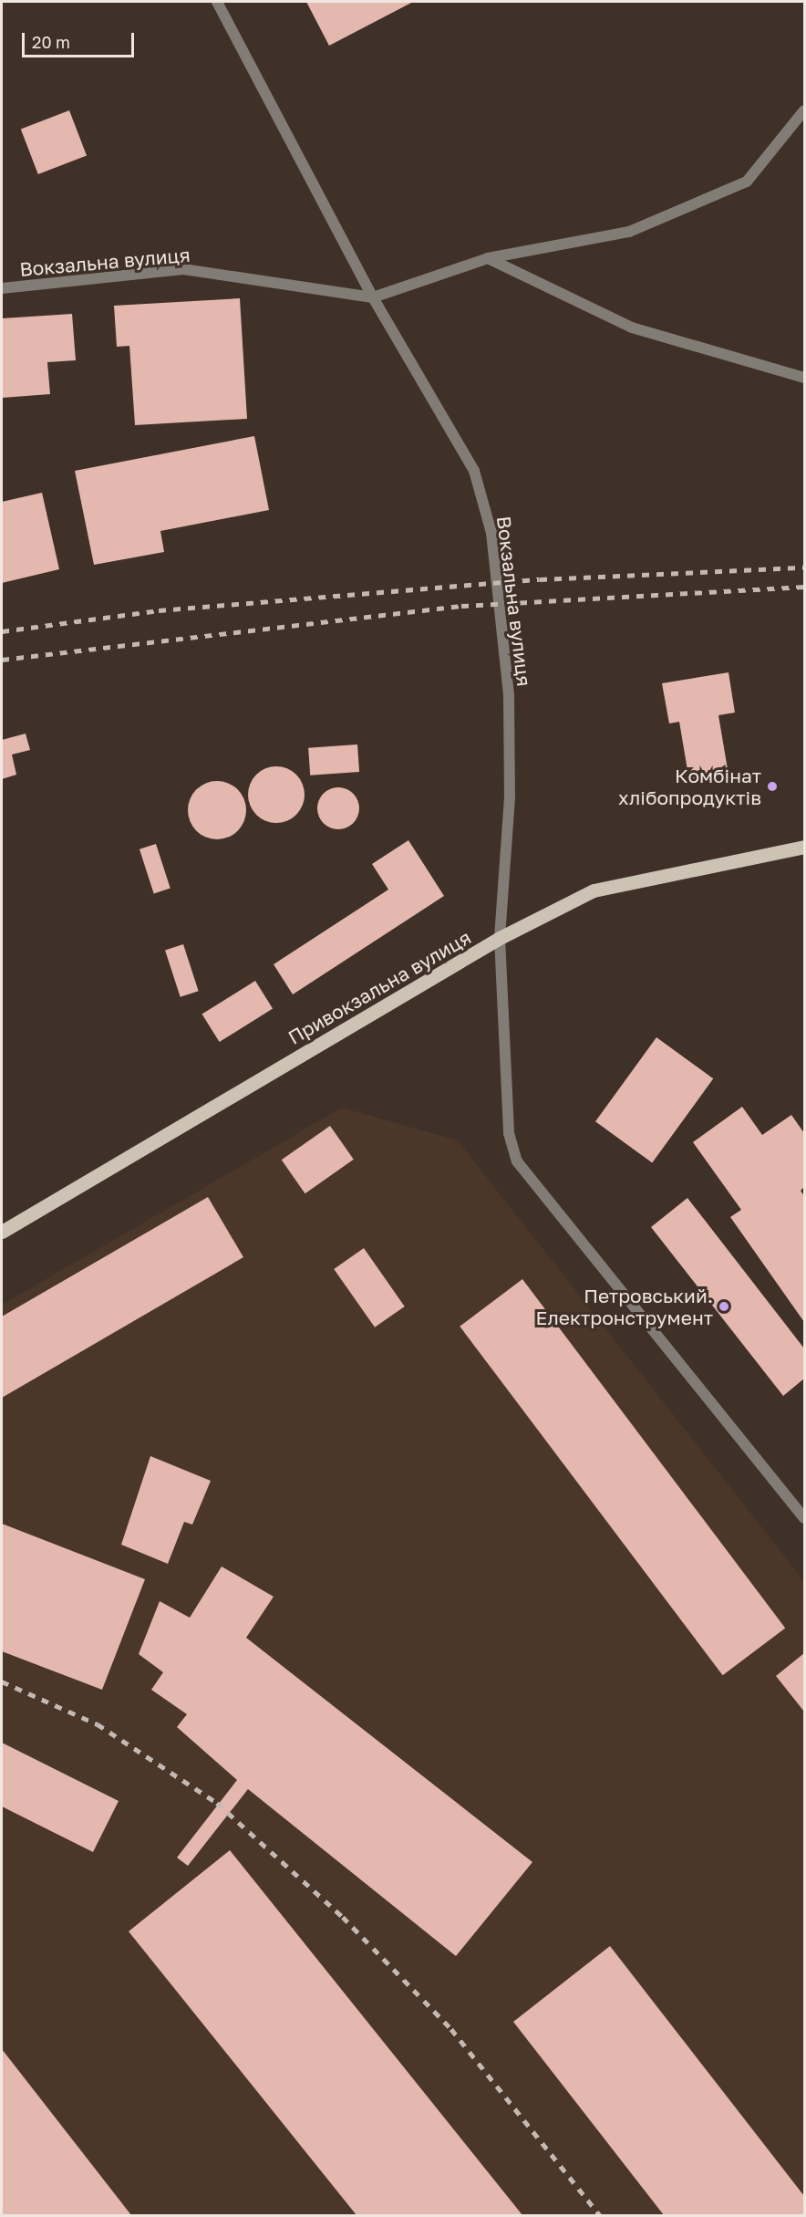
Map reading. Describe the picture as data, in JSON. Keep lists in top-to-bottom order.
{
  "streets": {
    "main road": ["Привокзальна вулиця"],
    "street": ["Вокзальна вулиця"]
  },
  "crossings": [
    ["Вокзальна вулиця", "Привокзальна вулиця"]
  ],
  "places": ["Комбінат хлібопродуктів", "Петровський. Електронструмент"],
  "scale_bar": "20 m"
}
